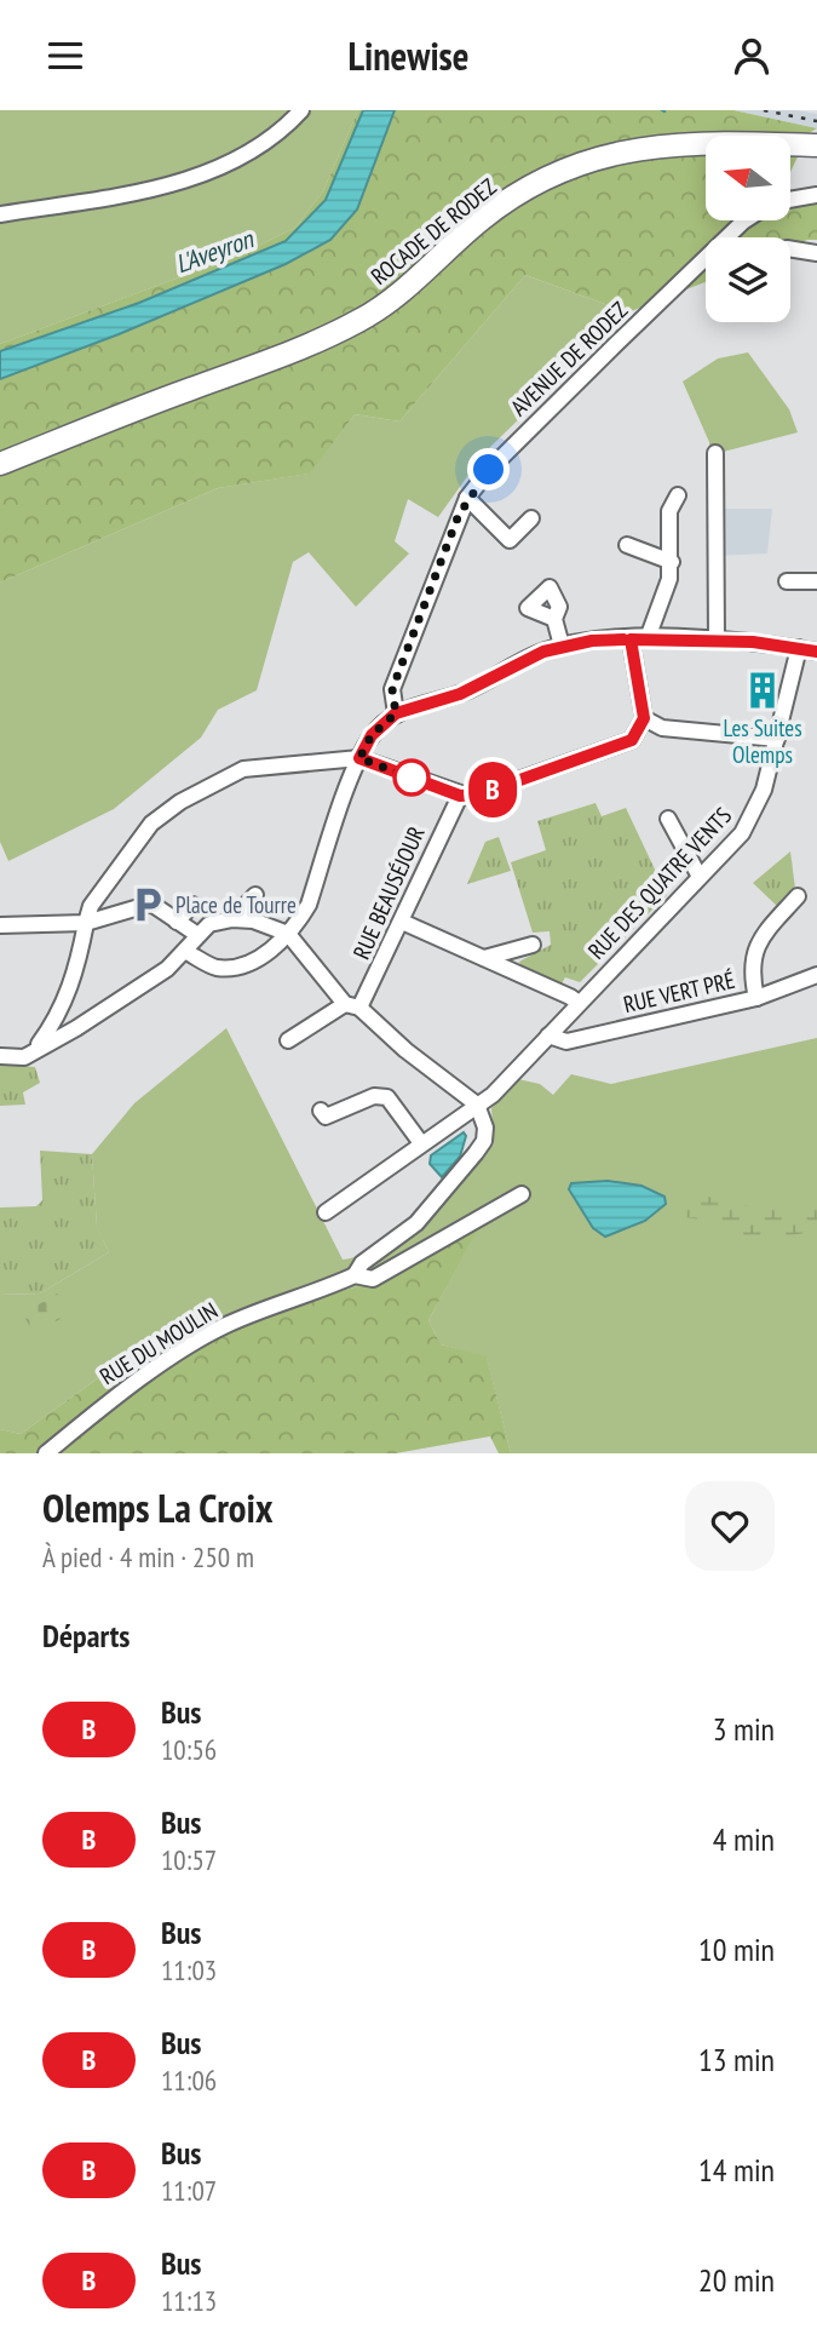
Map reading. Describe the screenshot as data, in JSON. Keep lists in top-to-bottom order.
{
  "streets": {
    "highway": ["ROCADE DE RODEZ"],
    "street": [
      "AVENUE DE RODEZ",
      "RUE DES QUATRE VENTS",
      "RUE BEAUSÉJOUR",
      "RUE VERT PRÉ",
      "RUE DU MOULIN"
    ]
  },
  "crossings": [
    ["RUE DES QUATRE VENTS", "RUE VERT PRÉ"]
  ],
  "water": ["L'Aveyron"],
  "places": {
    "building": ["Les Suites Olemps"],
    "parking": ["Place de Tourre"]
  },
  "lines": ["bus line B"],
  "north": "left",
  "page": {
    "header": "Linewise",
    "on_map": "B",
    "heading": [
      ["Olemps La Croix", "À pied · 4 min · 250 m"],
      "Départs"
    ],
    "list": [
      {
        "mark": "B",
        "name": "Bus",
        "note": "10:56",
        "value": "3 min"
      },
      {
        "mark": "B",
        "name": "Bus",
        "note": "10:57",
        "value": "4 min"
      },
      {
        "mark": "B",
        "name": "Bus",
        "note": "11:03",
        "value": "10 min"
      },
      {
        "mark": "B",
        "name": "Bus",
        "note": "11:06",
        "value": "13 min"
      },
      {
        "mark": "B",
        "name": "Bus",
        "note": "11:07",
        "value": "14 min"
      },
      {
        "mark": "B",
        "name": "Bus",
        "note": "11:13",
        "value": "20 min"
      }
    ]
  }
}
